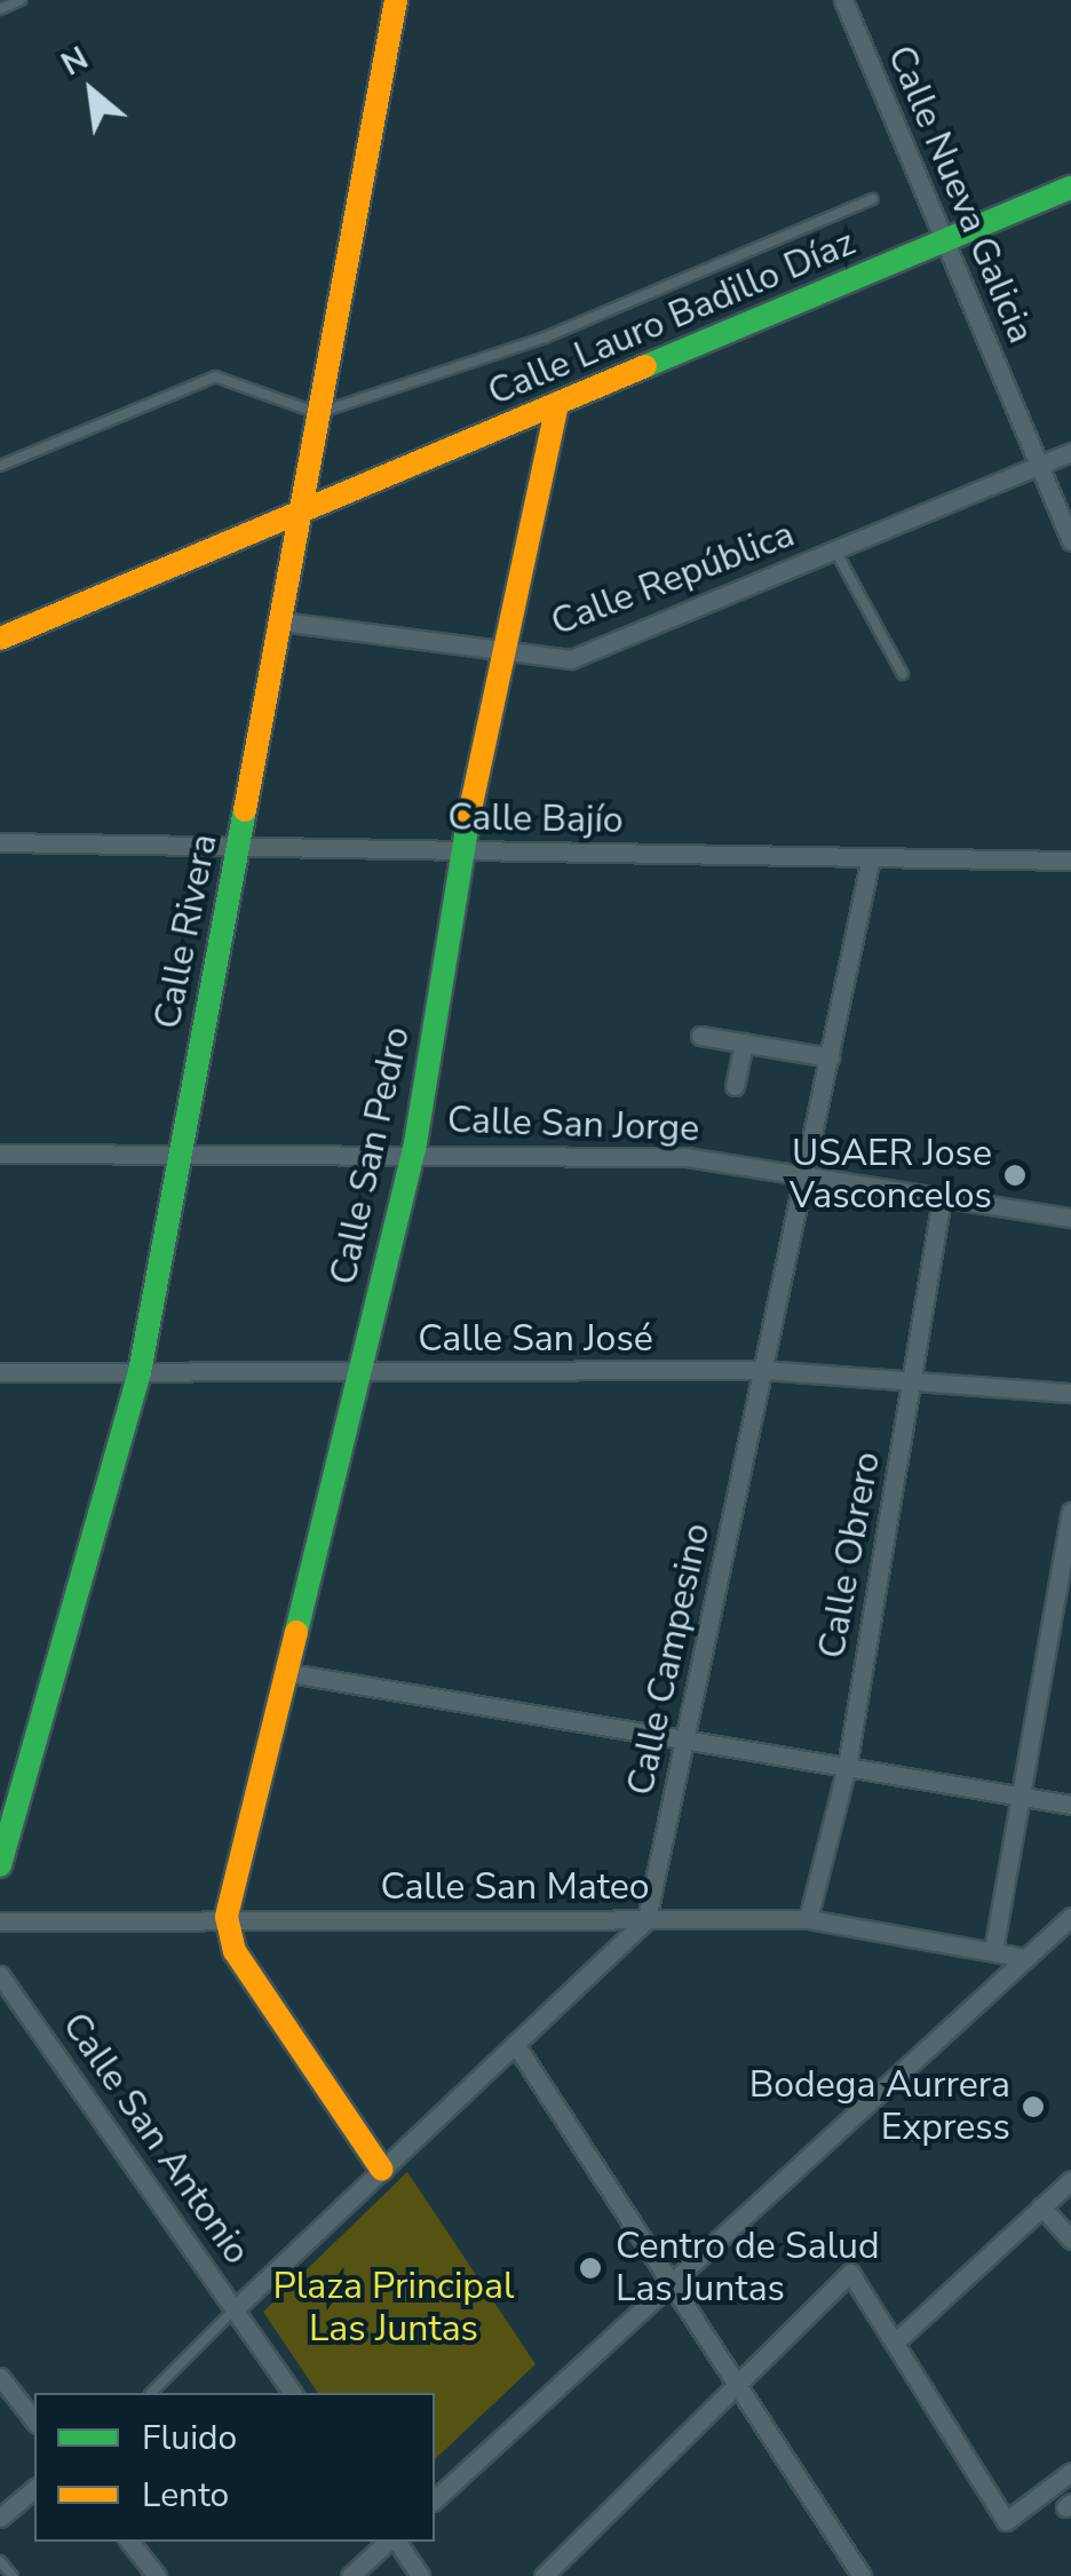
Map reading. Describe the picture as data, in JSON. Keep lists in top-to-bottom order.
{
  "streets": {
    "street": [
      "Calle Nueva Galicia",
      "Calle Lauro Badillo Díaz",
      "Calle República",
      "Calle Bajío",
      "Calle Rivera",
      "Calle San Jorge",
      "Calle San Pedro",
      "Calle San José",
      "Calle Obrero",
      "Calle Campesino",
      "Calle San Mateo",
      "Calle San Antonio"
    ]
  },
  "crossings": [
    ["Calle Nueva Galicia", "Calle Lauro Badillo Díaz"],
    ["Calle Nueva Galicia", "Calle República"],
    ["Calle Lauro Badillo Díaz", "Calle Rivera"],
    ["Calle Lauro Badillo Díaz", "Calle San Pedro"],
    ["Calle República", "Calle Rivera"],
    ["Calle República", "Calle San Pedro"],
    ["Calle Bajío", "Calle Rivera"],
    ["Calle Bajío", "Calle San Pedro"],
    ["Calle Bajío", "Calle Campesino"],
    ["Calle Rivera", "Calle San Jorge"],
    ["Calle Rivera", "Calle San José"],
    ["Calle San Jorge", "Calle San Pedro"],
    ["Calle San Jorge", "Calle Obrero"],
    ["Calle San Jorge", "Calle Campesino"],
    ["Calle San Pedro", "Calle San José"],
    ["Calle San Pedro", "Calle San Mateo"],
    ["Calle San José", "Calle Obrero"],
    ["Calle San José", "Calle Campesino"],
    ["Calle Obrero", "Calle San Mateo"],
    ["Calle Campesino", "Calle San Mateo"]
  ],
  "parks": ["Plaza Principal Las Juntas"],
  "places": ["USAER Jose Vasconcelos", "Bodega Aurrera Express", "Centro de Salud Las Juntas"],
  "legend": ["Fluido", "Lento"],
  "north": "top left"
}
